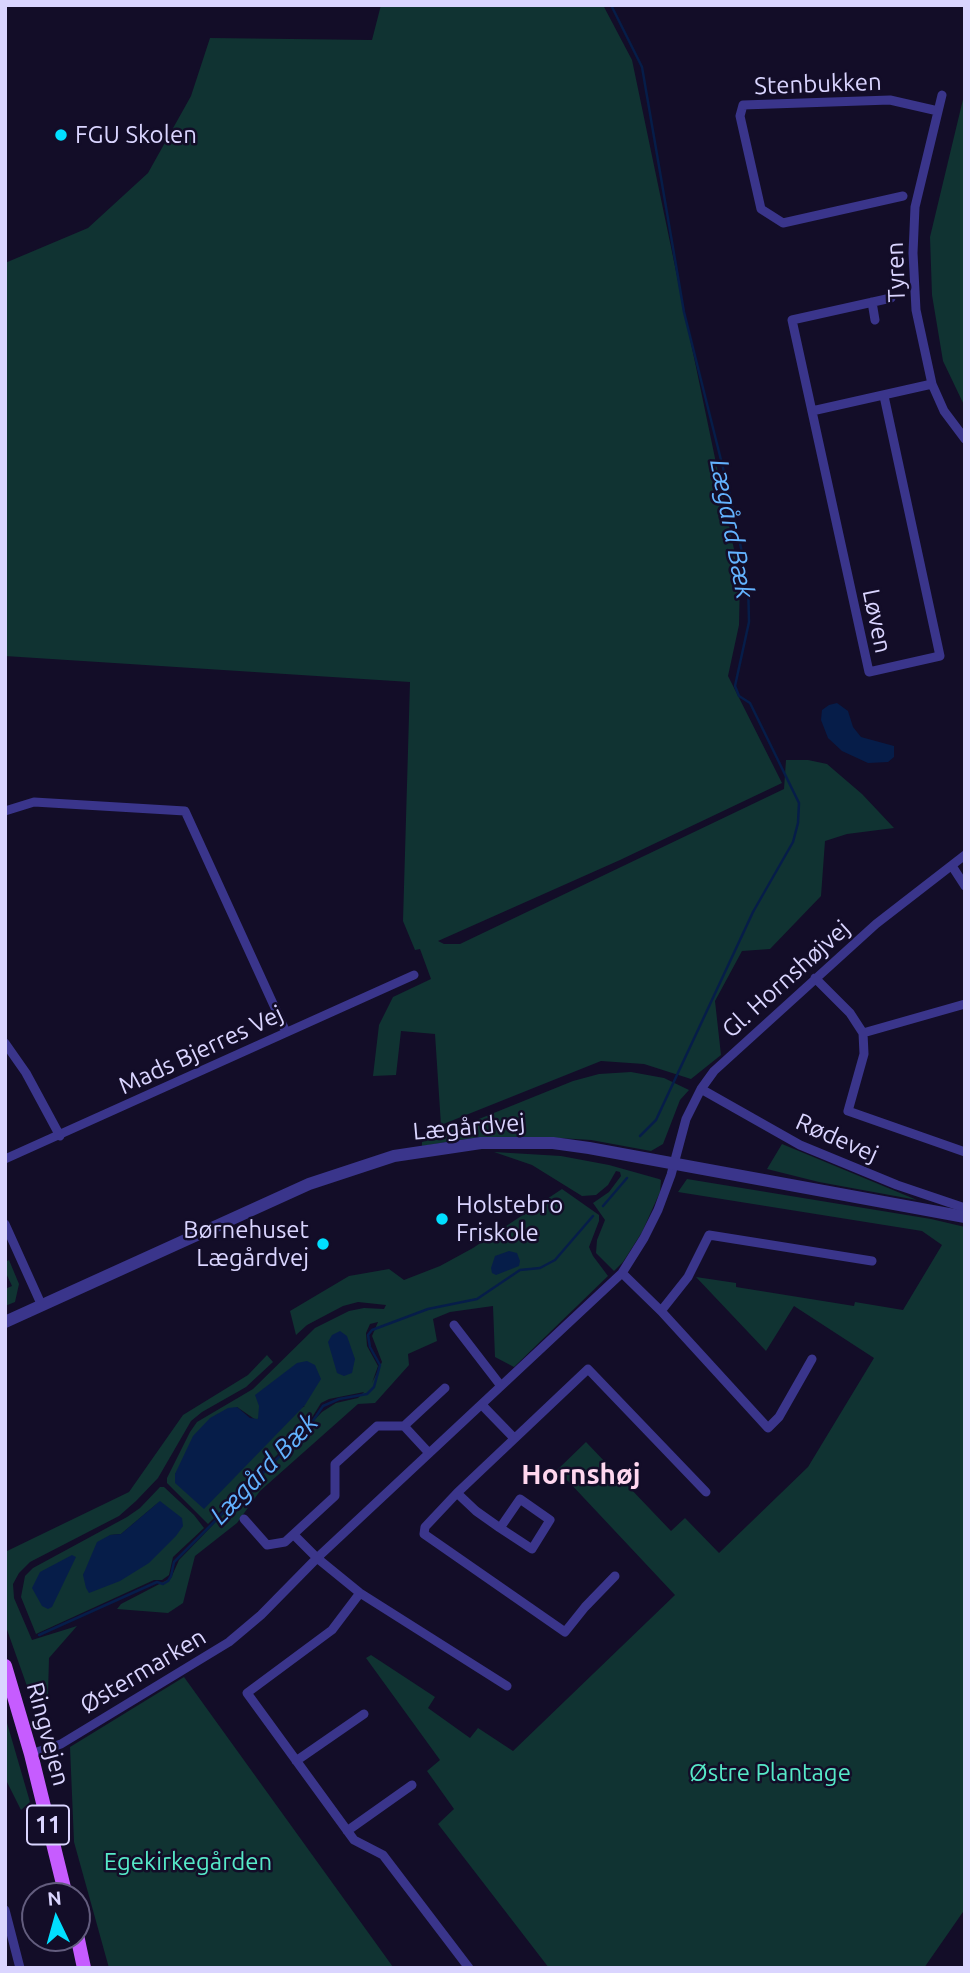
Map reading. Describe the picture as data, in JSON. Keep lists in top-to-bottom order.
{
  "streets": {
    "main road": ["Ringvejen", "11"],
    "street": [
      "Stenbukken",
      "Tyren",
      "Løven",
      "Gl. Hornshøjvej",
      "Mads Bjerres Vej",
      "Lægårdvej",
      "Rødevej",
      "Østermarken"
    ]
  },
  "crossings": [
    ["Stenbukken", "Tyren"],
    ["Gl. Hornshøjvej", "Lægårdvej"],
    ["Gl. Hornshøjvej", "Rødevej"],
    ["Gl. Hornshøjvej", "Østermarken"],
    ["Østermarken", "Ringvejen"]
  ],
  "districts": ["Hornshøj"],
  "water": ["Lægård Bæk"],
  "parks": ["Østre Plantage", "Egekirkegården"],
  "places": ["FGU Skolen", "Holstebro Friskole", "Børnehuset Lægårdvej"],
  "north": "top"
}
